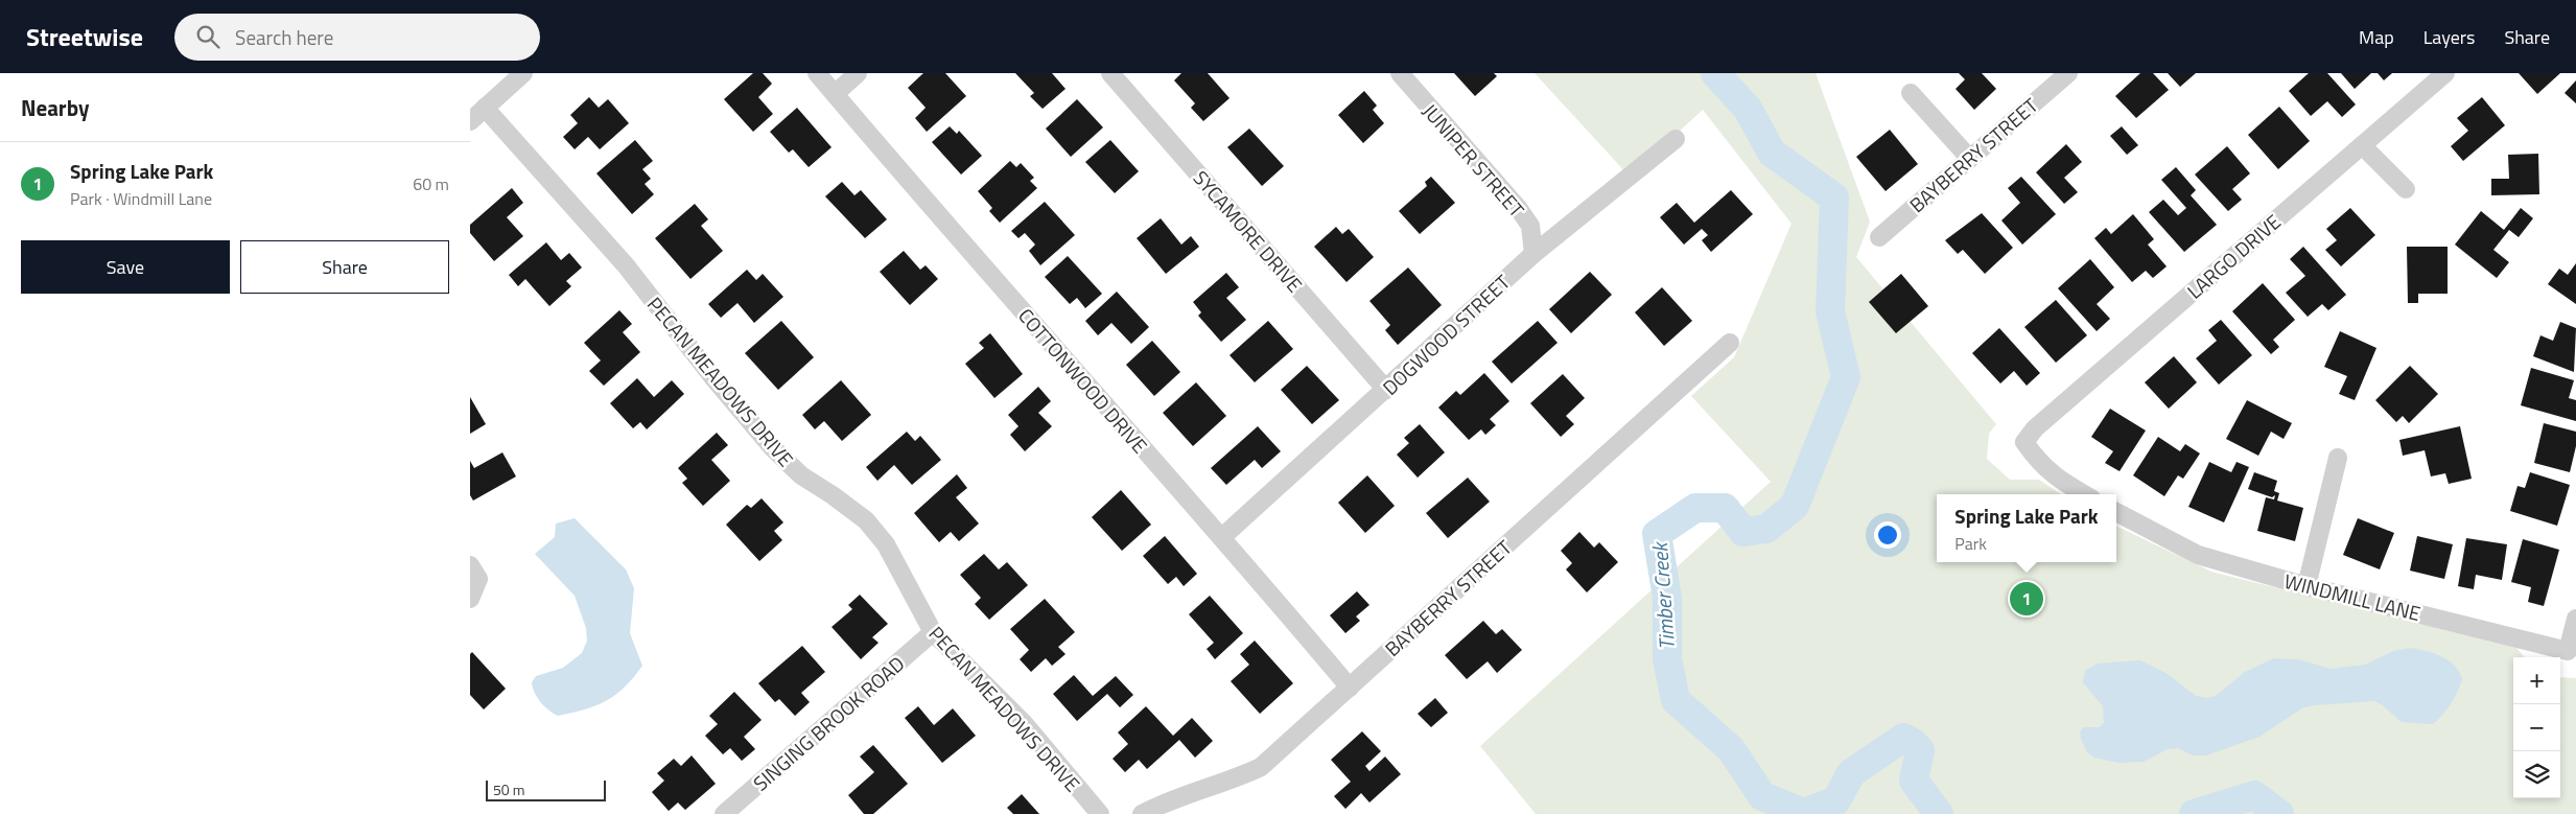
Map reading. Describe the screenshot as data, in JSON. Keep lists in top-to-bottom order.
{
  "streets": {
    "street": [
      "BAYBERRY STREET",
      "JUNIPER STREET",
      "SYCAMORE DRIVE",
      "LARGO DRIVE",
      "DOGWOOD STREET",
      "COTTONWOOD DRIVE",
      "PECAN MEADOWS DRIVE",
      "WINDMILL LANE",
      "SINGING BROOK ROAD"
    ]
  },
  "crossings": [
    ["BAYBERRY STREET", "COTTONWOOD DRIVE"],
    ["JUNIPER STREET", "DOGWOOD STREET"],
    ["SYCAMORE DRIVE", "DOGWOOD STREET"],
    ["DOGWOOD STREET", "COTTONWOOD DRIVE"],
    ["PECAN MEADOWS DRIVE", "SINGING BROOK ROAD"]
  ],
  "water": ["Timber Creek"],
  "scale_bar": "50 m",
  "page": {
    "header": "Streetwise",
    "search": "Search here",
    "nav": ["Map", "Layers", "Share"],
    "heading": "Nearby",
    "list": [
      {
        "mark": "1",
        "name": "Spring Lake Park",
        "note": "Park · Windmill Lane",
        "value": "60 m"
      }
    ],
    "buttons": ["Save", "Share"],
    "popup": ["Spring Lake Park", "Park"],
    "pins": "1",
    "map_buttons": ["+", "−"],
    "scale": "50 m"
  }
}
